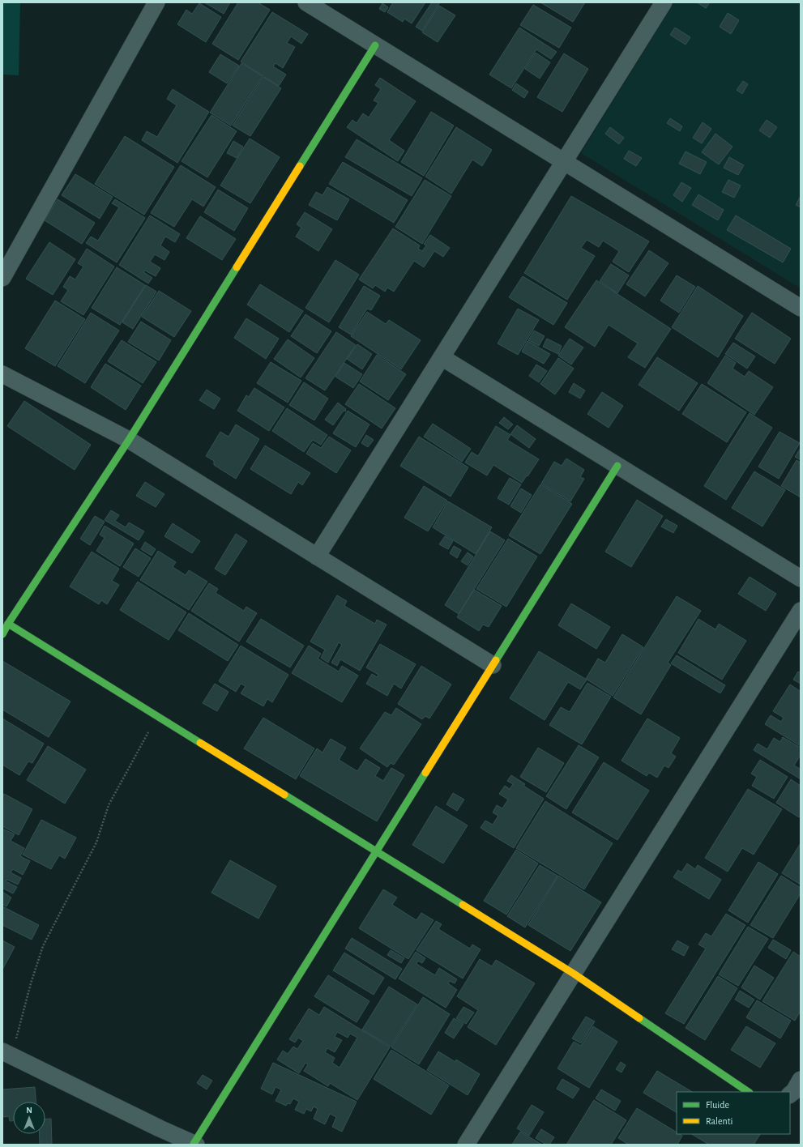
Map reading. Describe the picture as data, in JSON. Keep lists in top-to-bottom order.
{
  "legend": ["Fluide", "Ralenti"],
  "north": "top"
}
